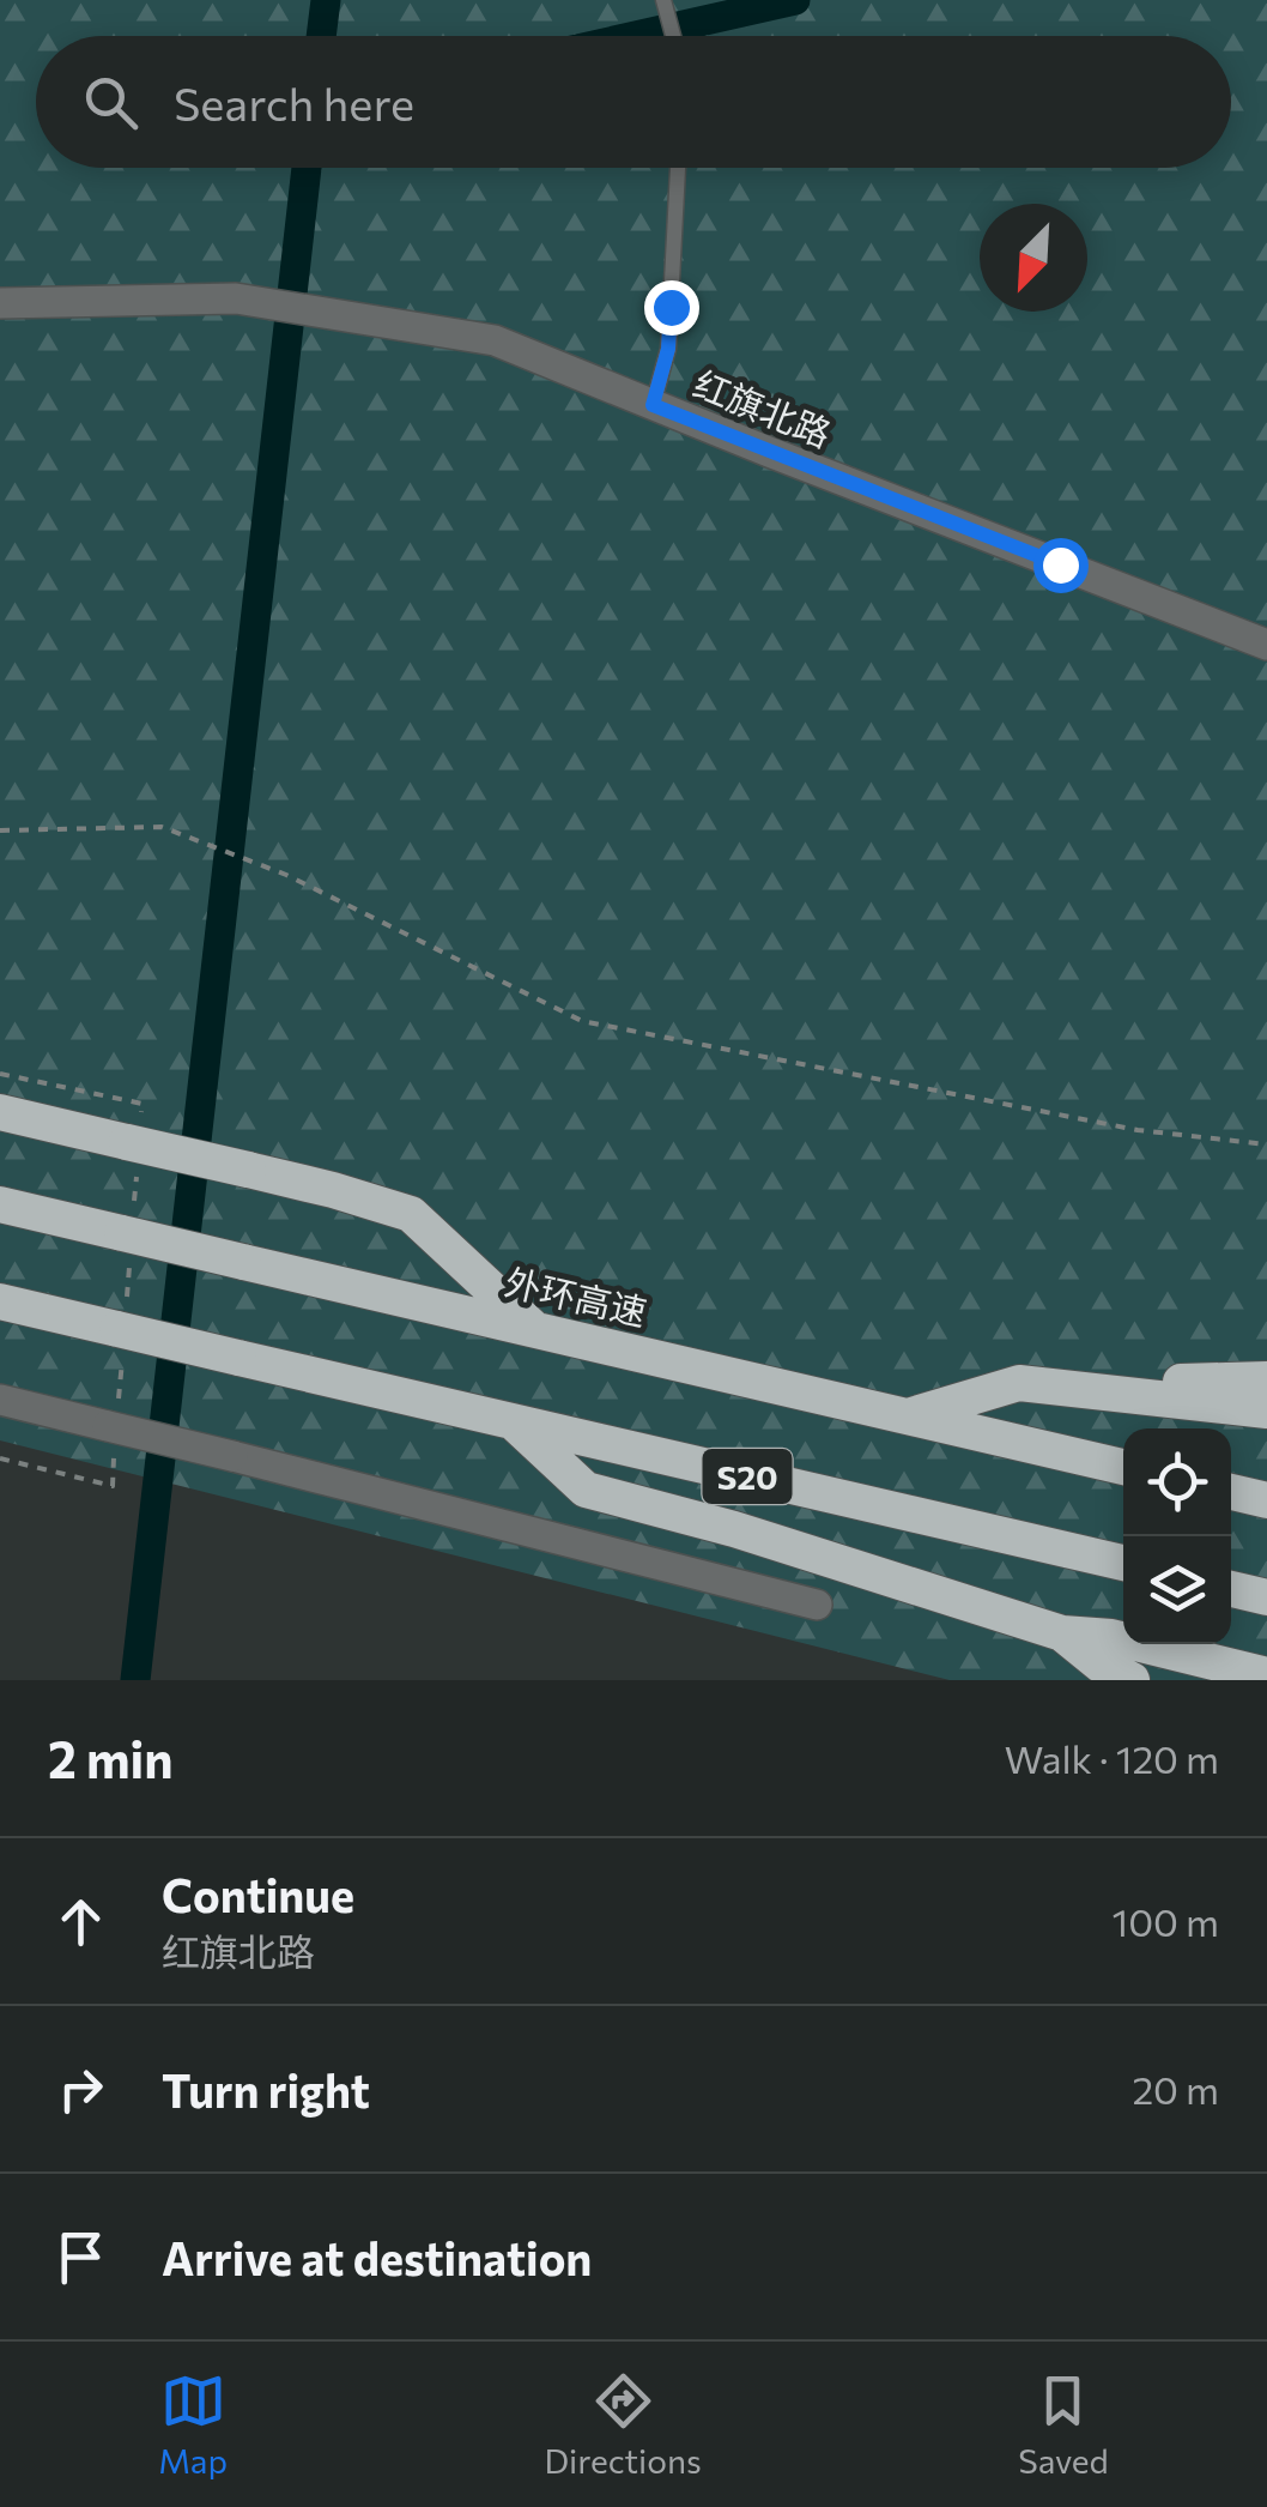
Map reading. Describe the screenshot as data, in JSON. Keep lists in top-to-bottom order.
{
  "streets": {
    "highway": ["外环高速", "S20"],
    "street": ["红旗北路"]
  },
  "north": "bottom left",
  "page": {
    "search": "Search here",
    "heading": ["2 min", "Walk · 120 m"],
    "list": [
      ["Continue", "红旗北路", "100 m"],
      ["Turn right", "20 m"],
      "Arrive at destination"
    ],
    "nav": ["Map", "Directions", "Saved"]
  }
}
